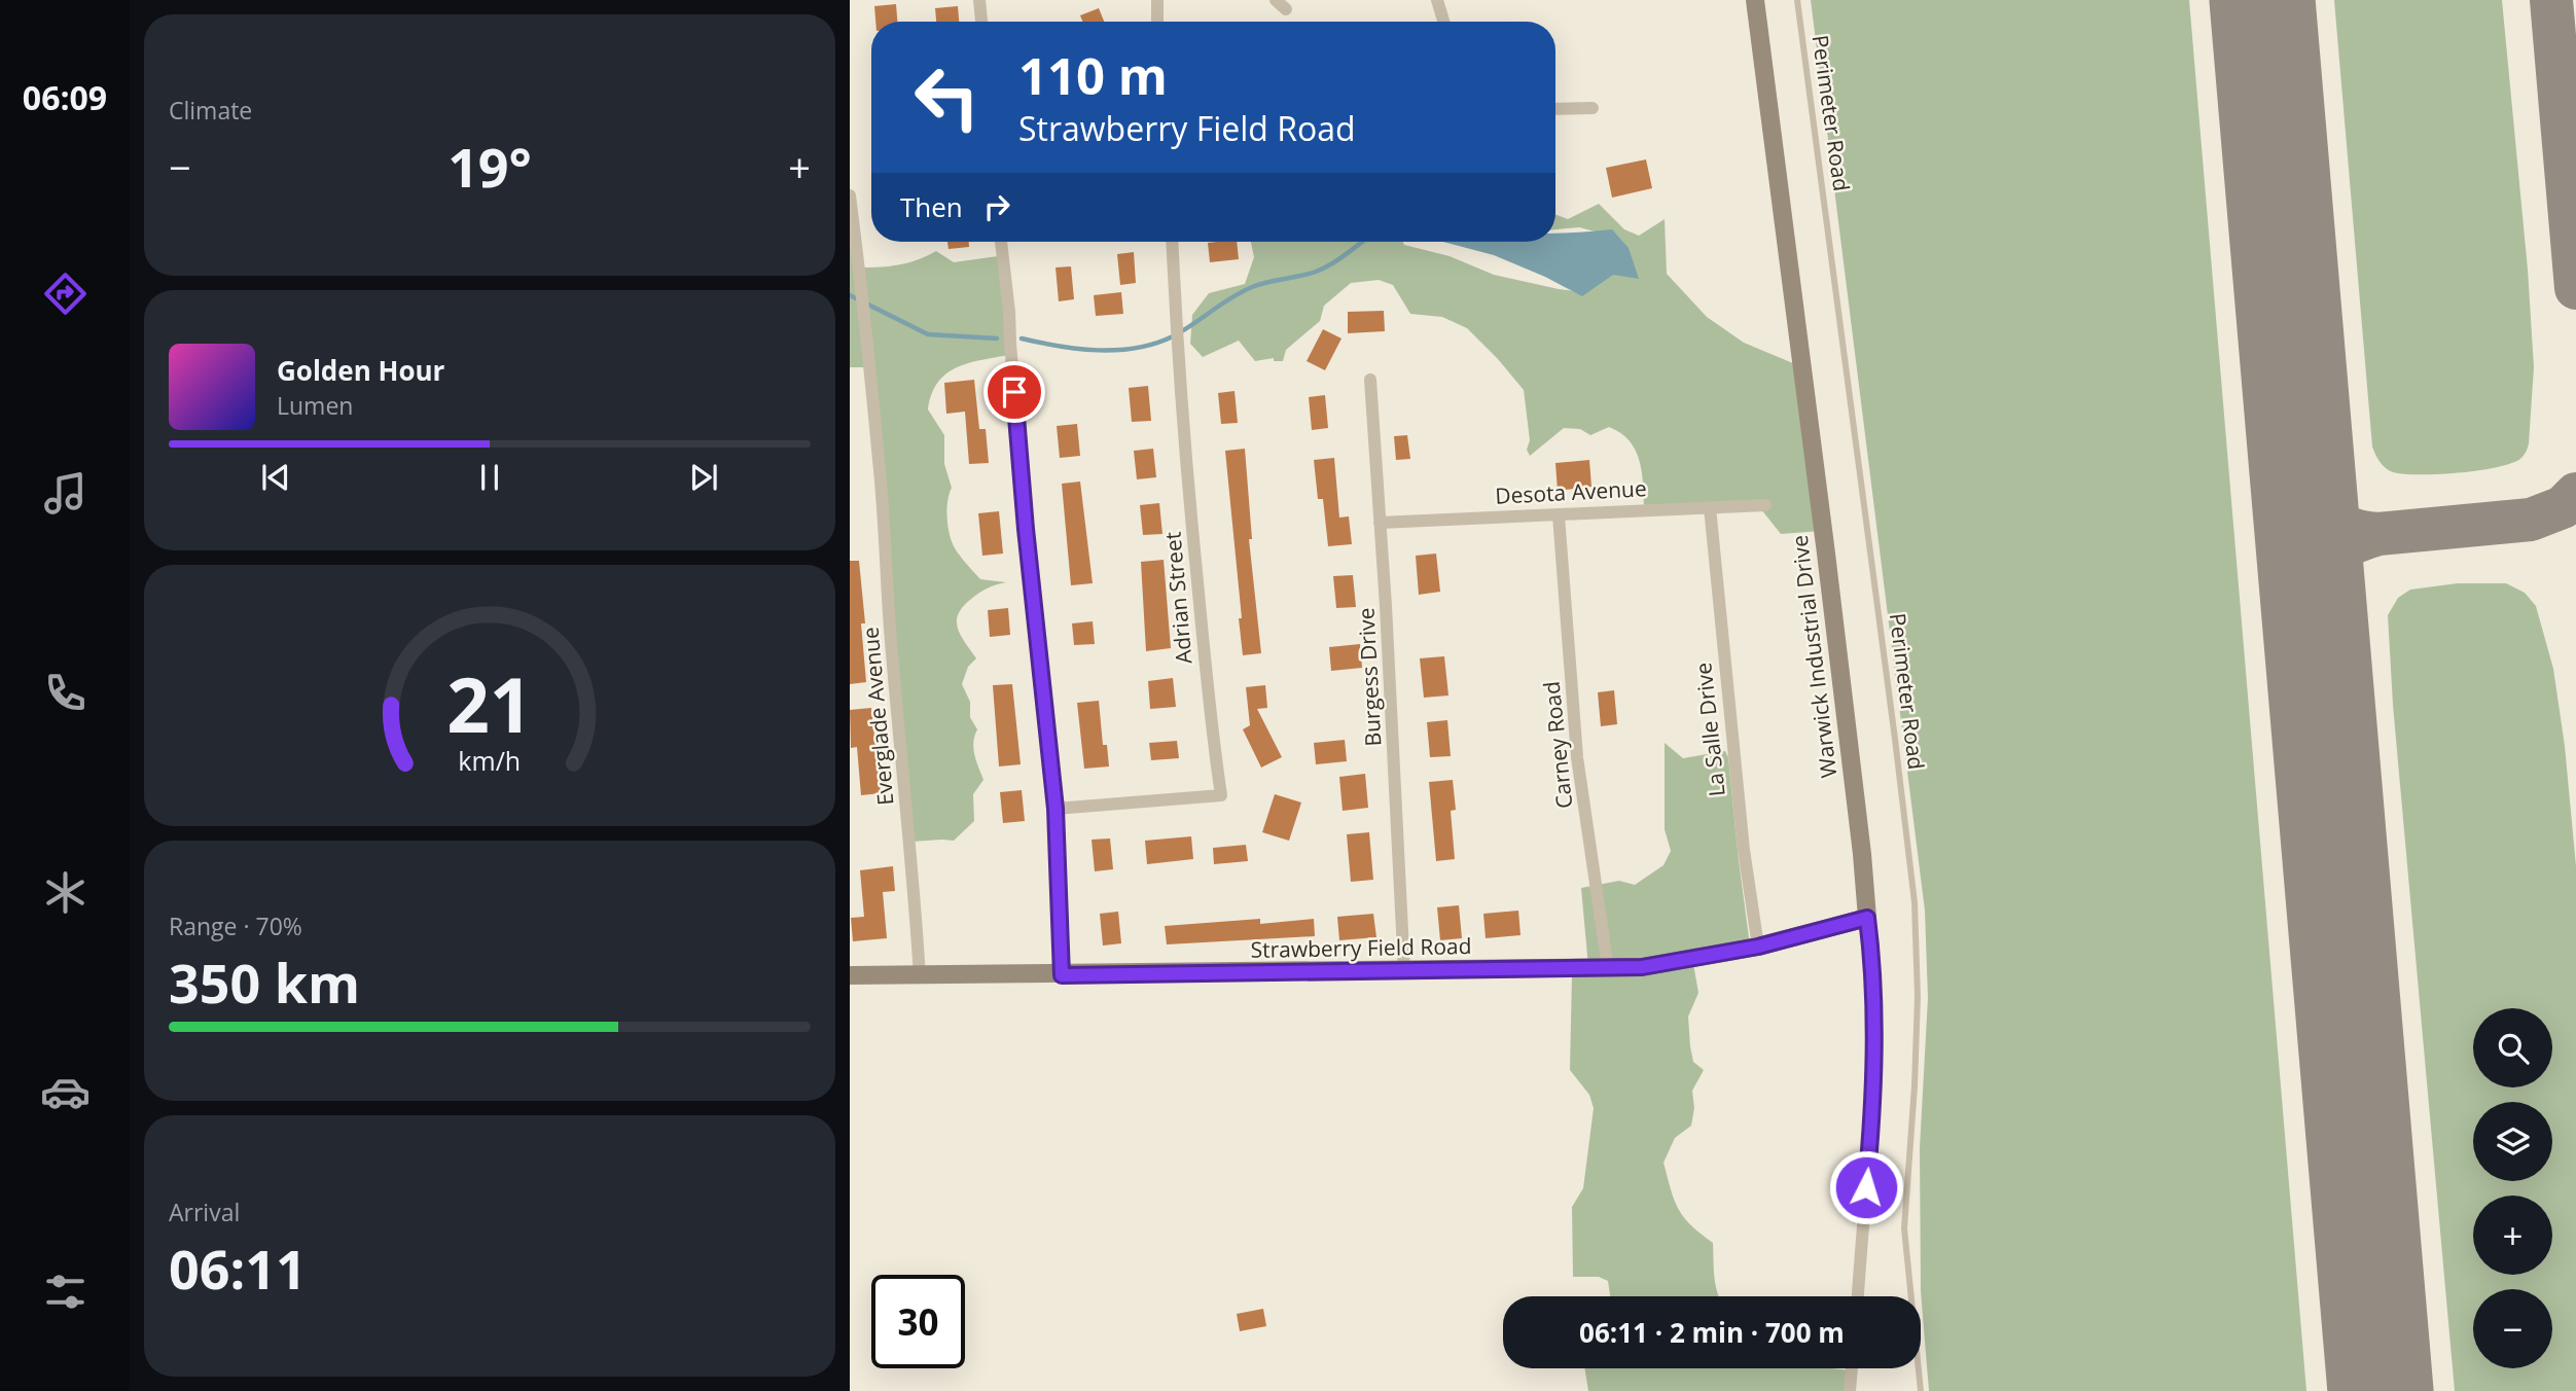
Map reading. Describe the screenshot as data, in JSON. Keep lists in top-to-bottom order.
{
  "streets": {
    "street": [
      "Desota Avenue",
      "Adrian Street",
      "Warwick Industrial Drive",
      "Burgess Drive",
      "Everglade Avenue",
      "La Salle Drive",
      "Carney Road",
      "Strawberry Field Road"
    ],
    "lane": ["Perimeter Road"]
  },
  "crossings": [
    ["Desota Avenue", "Burgess Drive"],
    ["Desota Avenue", "La Salle Drive"],
    ["Desota Avenue", "Carney Road"],
    ["Warwick Industrial Drive", "Strawberry Field Road"],
    ["Burgess Drive", "Strawberry Field Road"],
    ["Everglade Avenue", "Strawberry Field Road"],
    ["La Salle Drive", "Strawberry Field Road"],
    ["Carney Road", "Strawberry Field Road"]
  ],
  "page": {
    "tabs": "06:09",
    "tile": [
      "Climate",
      ["Range · 70%", "350 km"],
      ["Arrival", "06:11"]
    ],
    "turn": ["110 m", "Strawberry Field Road"],
    "heat": ["−", "19°", "+"],
    "then": "Then",
    "song": ["Golden Hour", "Lumen"],
    "map_buttons": ["+", "−"],
    "limit": "30",
    "trip": "06:11 · 2 min · 700 m",
    "gauge": ["21", "km/h"]
  }
}
